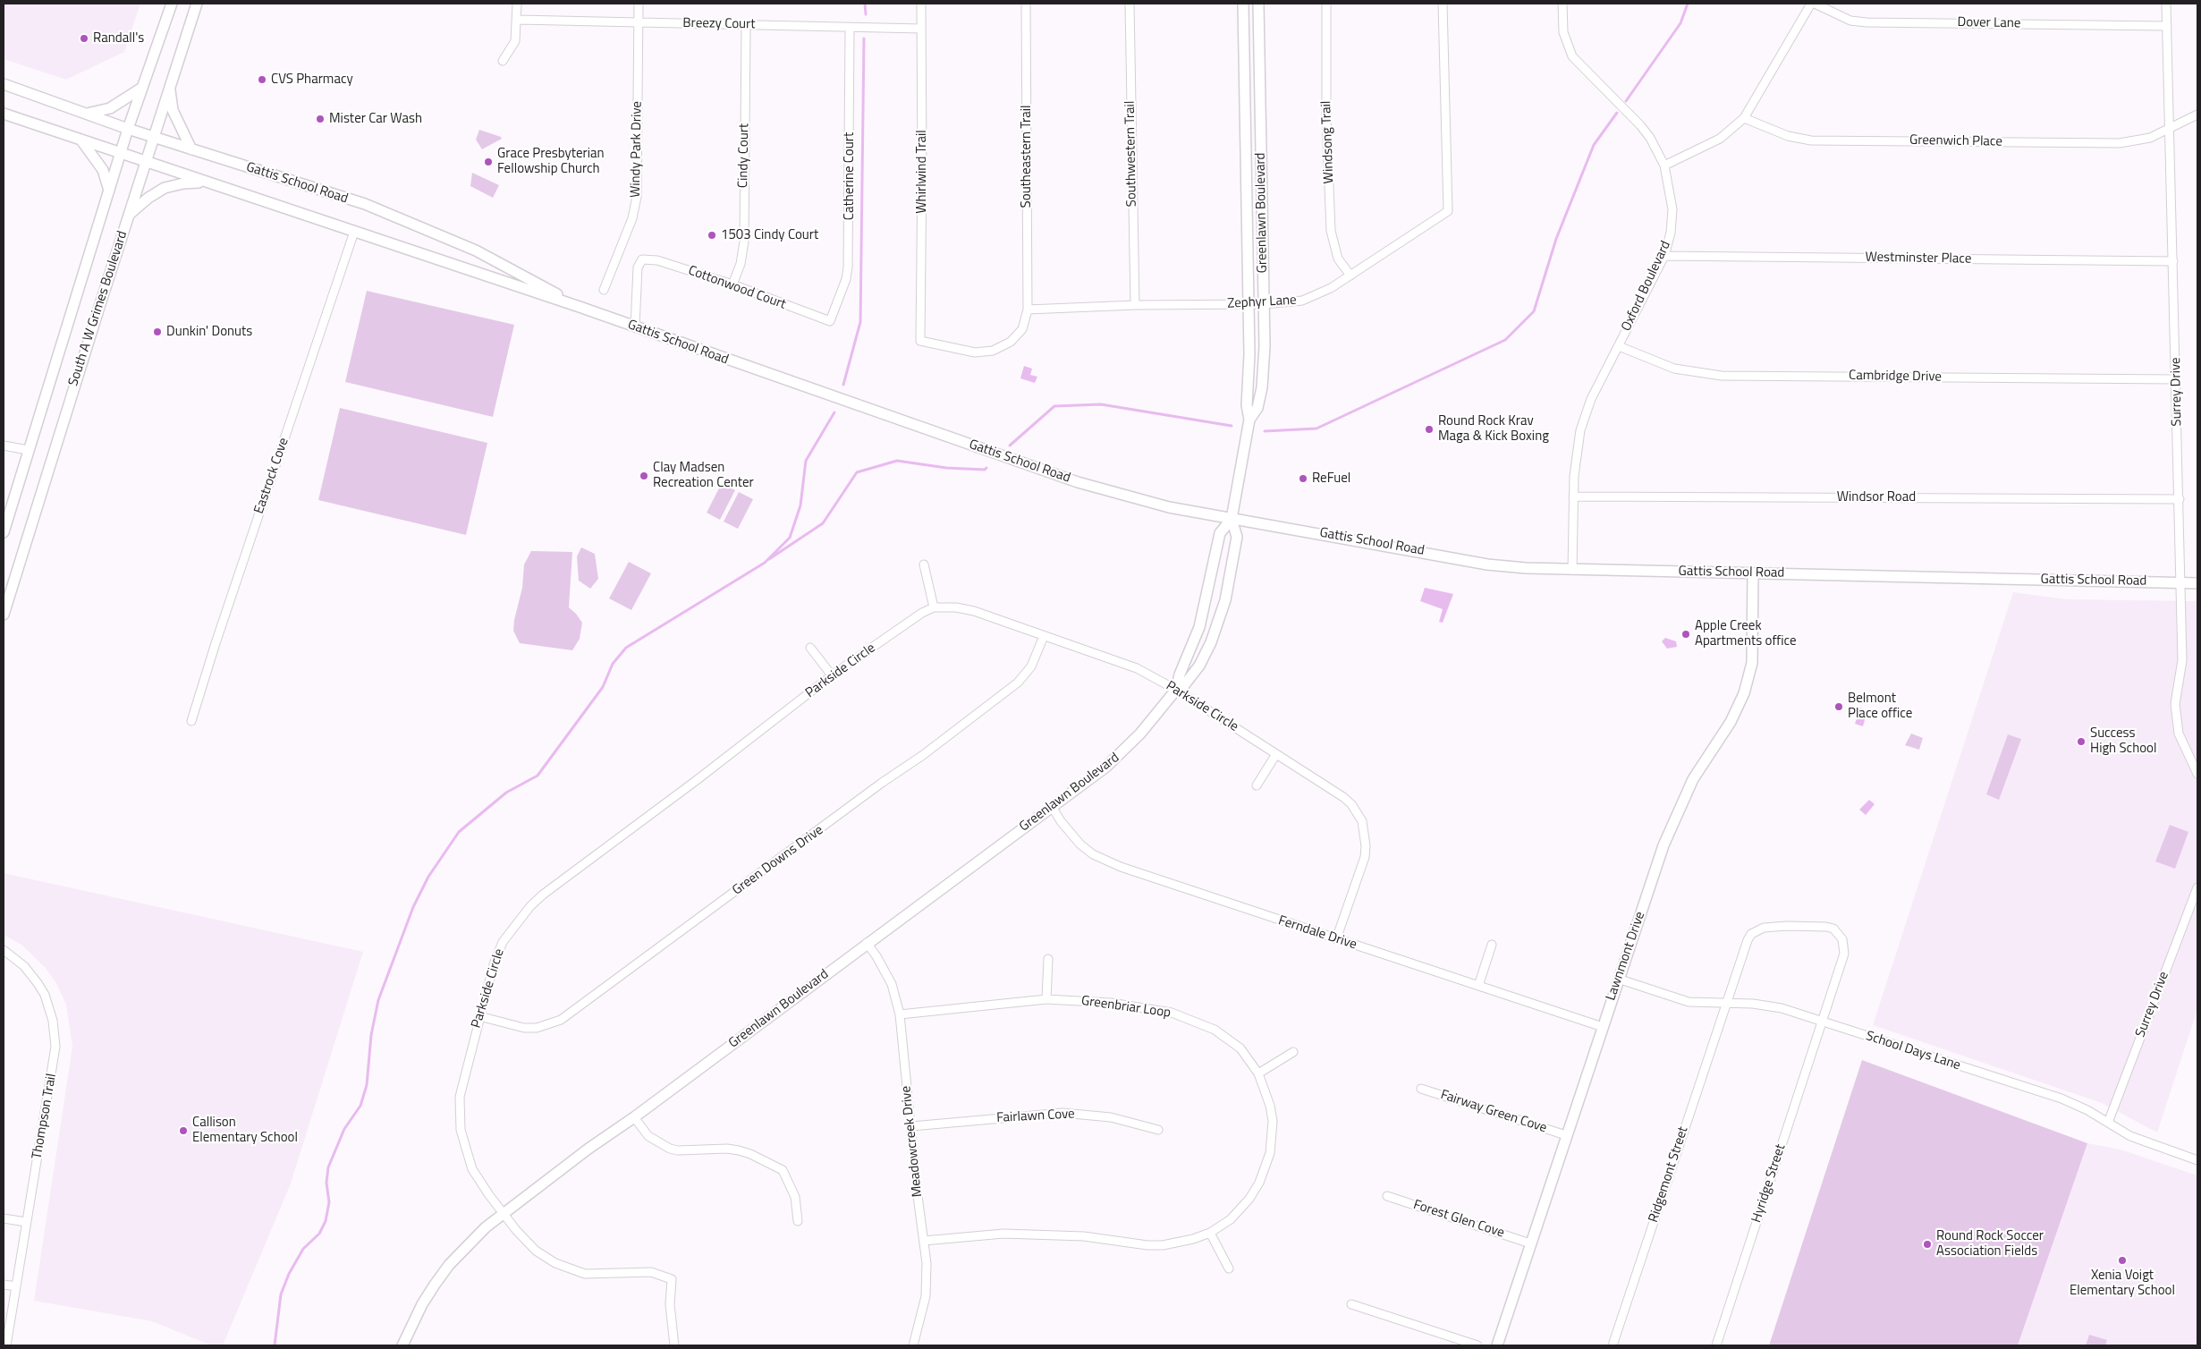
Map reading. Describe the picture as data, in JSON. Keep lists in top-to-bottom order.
{
  "streets": {
    "main road": [
      "Gattis School Road",
      "Greenlawn Boulevard",
      "South A W Grimes Boulevard",
      "Lawnmont Drive"
    ],
    "street": [
      "Dover Lane",
      "Breezy Court",
      "Greenwich Place",
      "Windsong Trail",
      "Windy Park Drive",
      "Southwestern Trail",
      "Cindy Court",
      "Southeastern Trail",
      "Whirlwind Trail",
      "Catherine Court",
      "Westminster Place",
      "Oxford Boulevard",
      "Cottonwood Court",
      "Zephyr Lane",
      "Cambridge Drive",
      "Surrey Drive",
      "Eastrock Cove",
      "Windsor Road",
      "Parkside Circle",
      "Green Downs Drive",
      "Ferndale Drive",
      "Greenbriar Loop",
      "School Days Lane",
      "Fairway Green Cove",
      "Thompson Trail",
      "Fairlawn Cove",
      "Meadowcreek Drive",
      "Ridgemont Street",
      "Hyridge Street",
      "Forest Glen Cove"
    ]
  },
  "crossings": [
    ["Dover Lane", "Surrey Drive"],
    ["Breezy Court", "Windy Park Drive"],
    ["Breezy Court", "Cindy Court"],
    ["Breezy Court", "Whirlwind Trail"],
    ["Breezy Court", "Catherine Court"],
    ["Greenwich Place", "Surrey Drive"],
    ["Windsong Trail", "Zephyr Lane"],
    ["Southwestern Trail", "Zephyr Lane"],
    ["Cindy Court", "Cottonwood Court"],
    ["Southeastern Trail", "Whirlwind Trail"],
    ["Southeastern Trail", "Zephyr Lane"],
    ["Whirlwind Trail", "Zephyr Lane"],
    ["Catherine Court", "Cottonwood Court"],
    ["Gattis School Road", "Greenlawn Boulevard"],
    ["Gattis School Road", "Oxford Boulevard"],
    ["Gattis School Road", "Cottonwood Court"],
    ["Gattis School Road", "South A W Grimes Boulevard"],
    ["Gattis School Road", "Surrey Drive"],
    ["Gattis School Road", "Eastrock Cove"],
    ["Gattis School Road", "Lawnmont Drive"],
    ["Greenlawn Boulevard", "Zephyr Lane"],
    ["Greenlawn Boulevard", "Parkside Circle"],
    ["Greenlawn Boulevard", "Ferndale Drive"],
    ["Greenlawn Boulevard", "Meadowcreek Drive"],
    ["Westminster Place", "Oxford Boulevard"],
    ["Westminster Place", "Surrey Drive"],
    ["Oxford Boulevard", "Cambridge Drive"],
    ["Oxford Boulevard", "Windsor Road"],
    ["Cambridge Drive", "Surrey Drive"],
    ["Surrey Drive", "Windsor Road"],
    ["Surrey Drive", "School Days Lane"],
    ["Parkside Circle", "Green Downs Drive"],
    ["Parkside Circle", "Ferndale Drive"],
    ["Ferndale Drive", "Lawnmont Drive"],
    ["Lawnmont Drive", "School Days Lane"],
    ["Lawnmont Drive", "Fairway Green Cove"],
    ["Lawnmont Drive", "Forest Glen Cove"],
    ["Greenbriar Loop", "Meadowcreek Drive"],
    ["School Days Lane", "Ridgemont Street"],
    ["School Days Lane", "Hyridge Street"],
    ["Fairlawn Cove", "Meadowcreek Drive"],
    ["Ridgemont Street", "Hyridge Street"]
  ],
  "places": [
    "Randall's",
    "CVS Pharmacy",
    "Mister Car Wash",
    "Grace Presbyterian Fellowship Church",
    "1503 Cindy Court",
    "Dunkin' Donuts",
    "Round Rock Krav Maga & Kick Boxing",
    "Clay Madsen Recreation Center",
    "ReFuel",
    "Apple Creek Apartments office",
    "Belmont Place office",
    "Success High School",
    "Callison Elementary School",
    "Round Rock Soccer Association Fields",
    "Xenia Voigt Elementary School"
  ]
}
